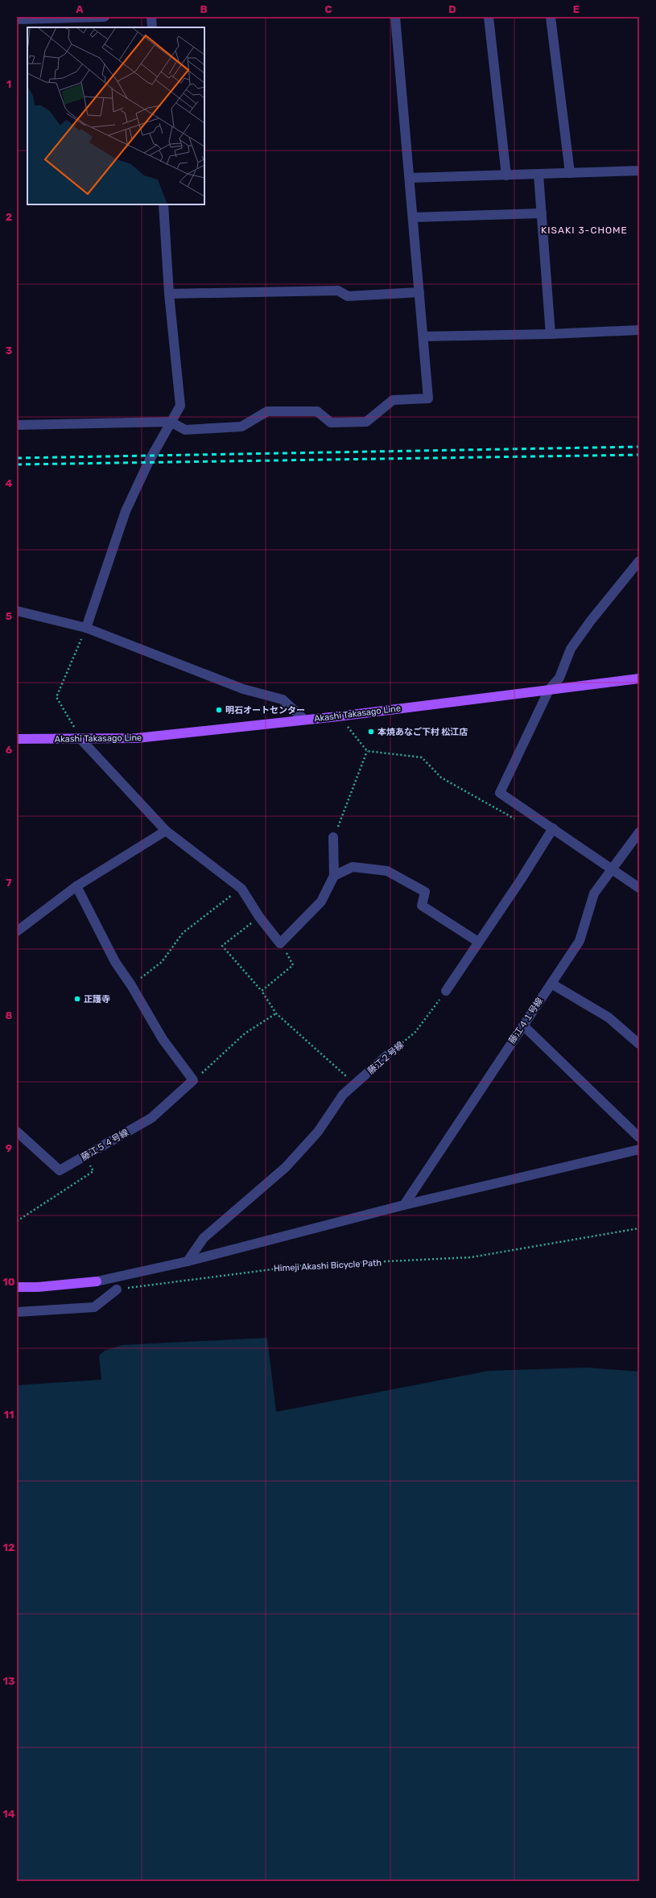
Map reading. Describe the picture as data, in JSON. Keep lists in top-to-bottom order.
{
  "streets": {
    "main road": ["Akashi Takasago Line"],
    "street": ["藤江４１号線", "藤江２号線", "藤江５４号線"],
    "path": ["Himeji Akashi Bicycle Path"]
  },
  "districts": ["KISAKI 3-CHOME"],
  "places": ["明石オートセンター", "本焼あなご下村 松江店", "正護寺"],
  "grid": {
    "columns": [
      "A",
      "B",
      "C",
      "D",
      "E"
    ],
    "rows": [
      "1",
      "2",
      "3",
      "4",
      "5",
      "6",
      "7",
      "8",
      "9",
      "10",
      "11",
      "12",
      "13",
      "14"
    ]
  }
}
